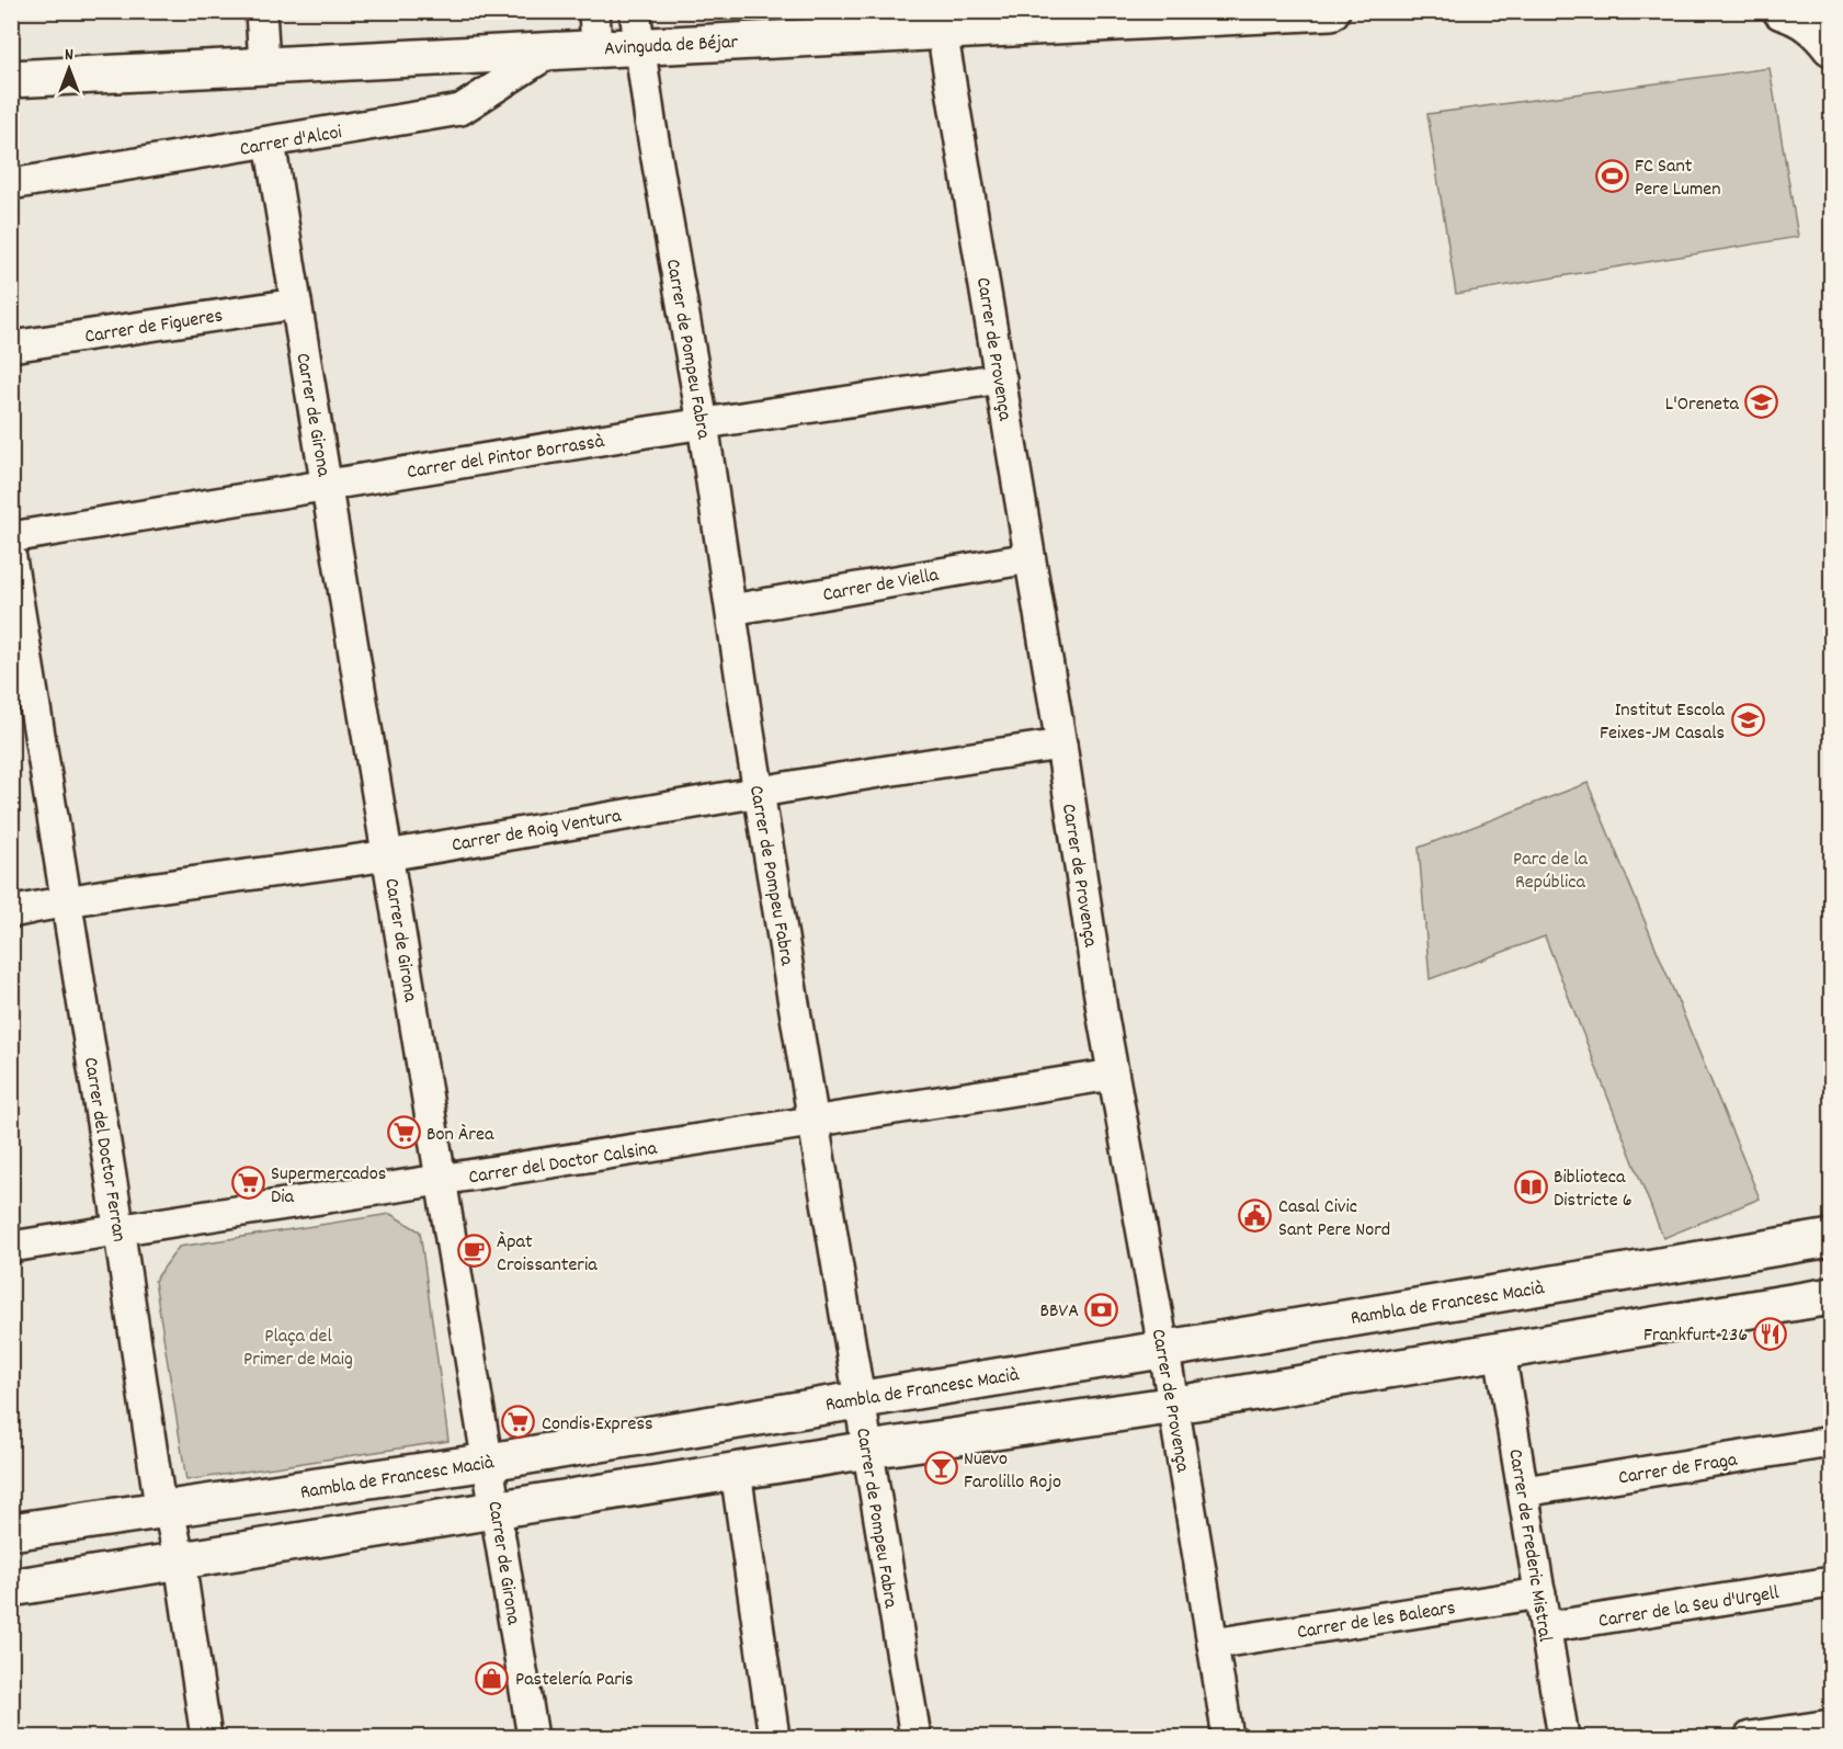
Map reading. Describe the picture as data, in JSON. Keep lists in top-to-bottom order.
{
  "streets": {
    "street": [
      "Avinguda de Béjar",
      "Carrer d'Alcoi",
      "Carrer de Figueres",
      "Carrer de Pompeu Fabra",
      "Carrer de Provença",
      "Carrer de Girona",
      "Carrer del Pintor Borrassà",
      "Carrer de Viella",
      "Carrer de Roig Ventura",
      "Carrer del Doctor Ferran",
      "Carrer del Doctor Calsina",
      "Rambla de Francesc Macià",
      "Carrer de Fraga",
      "Carrer de Frederic Mistral",
      "Carrer de la Seu d'Urgell",
      "Carrer de les Balears"
    ]
  },
  "crossings": [
    ["Avinguda de Béjar", "Carrer d'Alcoi"],
    ["Avinguda de Béjar", "Carrer de Pompeu Fabra"],
    ["Avinguda de Béjar", "Carrer de Provença"],
    ["Carrer d'Alcoi", "Carrer de Girona"],
    ["Carrer de Figueres", "Carrer de Girona"],
    ["Carrer de Pompeu Fabra", "Carrer del Pintor Borrassà"],
    ["Carrer de Pompeu Fabra", "Carrer de Viella"],
    ["Carrer de Pompeu Fabra", "Carrer de Roig Ventura"],
    ["Carrer de Pompeu Fabra", "Carrer del Doctor Calsina"],
    ["Carrer de Pompeu Fabra", "Rambla de Francesc Macià"],
    ["Carrer de Provença", "Carrer del Pintor Borrassà"],
    ["Carrer de Provença", "Carrer de Viella"],
    ["Carrer de Provença", "Carrer de Roig Ventura"],
    ["Carrer de Provença", "Carrer del Doctor Calsina"],
    ["Carrer de Provença", "Rambla de Francesc Macià"],
    ["Carrer de Provença", "Carrer de les Balears"],
    ["Carrer de Girona", "Carrer del Pintor Borrassà"],
    ["Carrer de Girona", "Carrer de Roig Ventura"],
    ["Carrer de Girona", "Carrer del Doctor Calsina"],
    ["Carrer de Girona", "Rambla de Francesc Macià"],
    ["Carrer de Roig Ventura", "Carrer del Doctor Ferran"],
    ["Carrer del Doctor Ferran", "Carrer del Doctor Calsina"],
    ["Carrer del Doctor Ferran", "Rambla de Francesc Macià"],
    ["Carrer de Fraga", "Carrer de Frederic Mistral"],
    ["Carrer de Frederic Mistral", "Carrer de la Seu d'Urgell"],
    ["Carrer de Frederic Mistral", "Carrer de les Balears"]
  ],
  "parks": ["Parc de la República", "Plaça del Primer de Maig"],
  "places": {
    "sports": ["FC Sant Pere Lumen"],
    "school or university": ["L'Oreneta", "Institut Escola Feixes-JM Casals"],
    "supermarket": ["Bon Àrea", "Supermercados Dia", "Condis Express"],
    "library": ["Biblioteca Districte 6"],
    "public building": ["Casal Civic Sant Pere Nord"],
    "cafe": ["Àpat Croissanteria"],
    "bank": ["BBVA"],
    "restaurant": ["Frankfurt 236"],
    "bar": ["Nuevo Farolillo Rojo"],
    "shop": ["Pastelería Paris"]
  },
  "north": "top"
}
